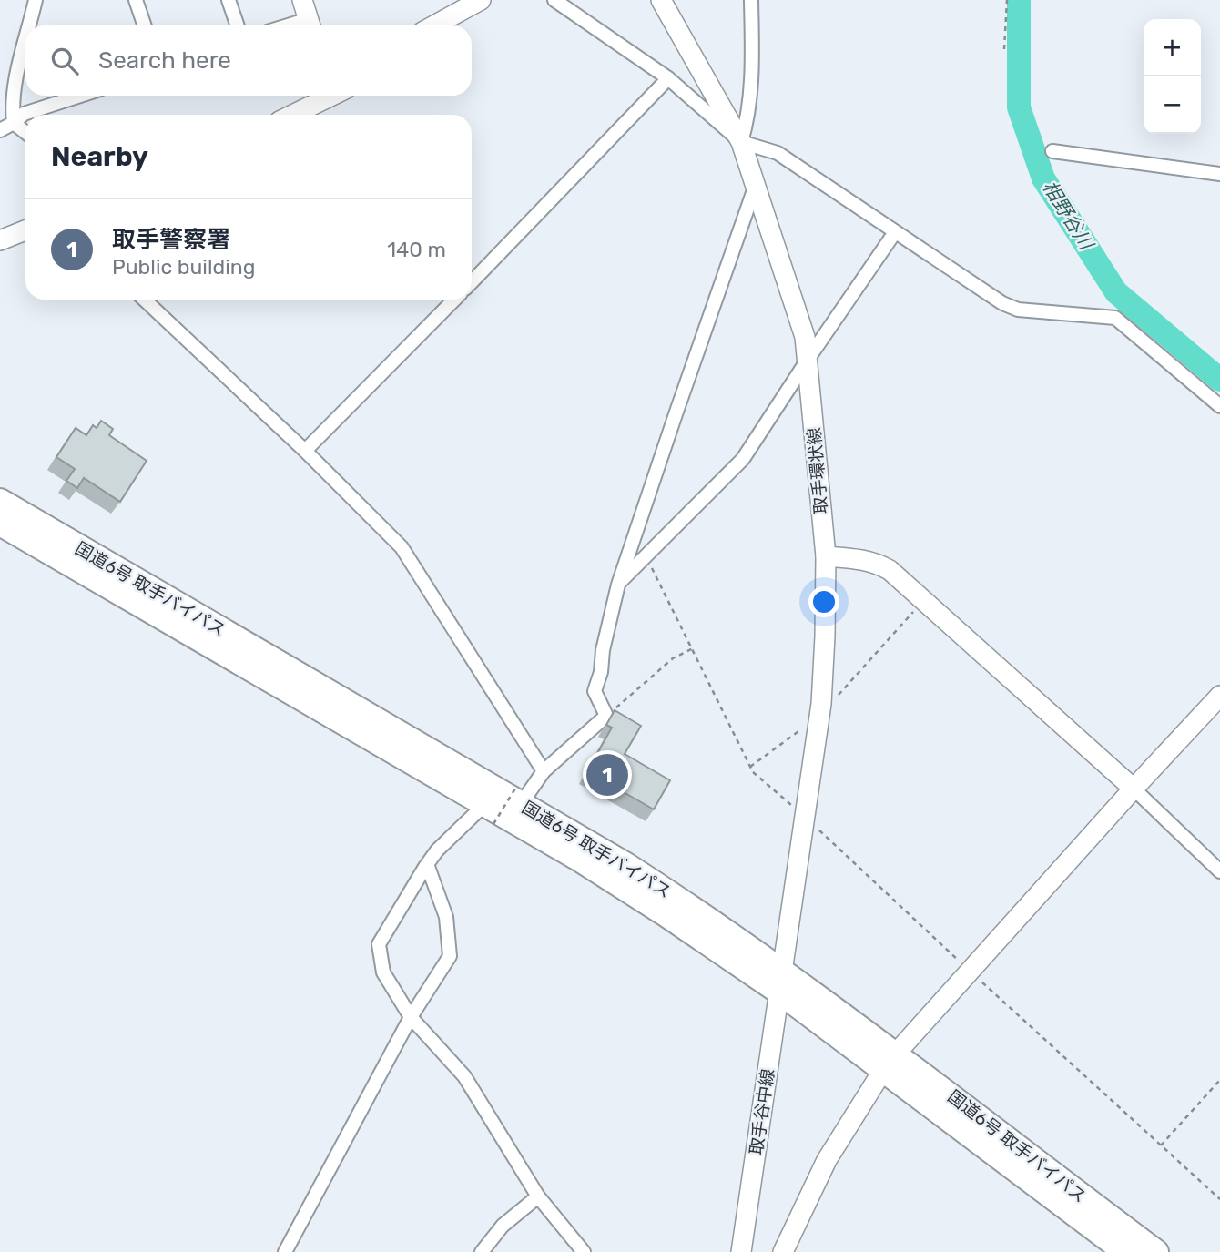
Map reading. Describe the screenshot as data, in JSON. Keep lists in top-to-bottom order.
{
  "streets": {
    "highway": ["国道6号 取手バイパス"],
    "street": ["取手環状線", "取手谷中線"]
  },
  "crossings": [
    ["取手環状線", "国道6号 取手バイパス"],
    ["取手環状線", "取手谷中線"],
    ["国道6号 取手バイパス", "取手谷中線"]
  ],
  "water": ["相野谷川"],
  "page": {
    "map_buttons": ["+", "−"],
    "search": "Search here",
    "heading": "Nearby",
    "list": [
      {
        "mark": "1",
        "name": "取手警察署",
        "note": "Public building",
        "value": "140 m"
      }
    ],
    "pins": "1"
  }
}
